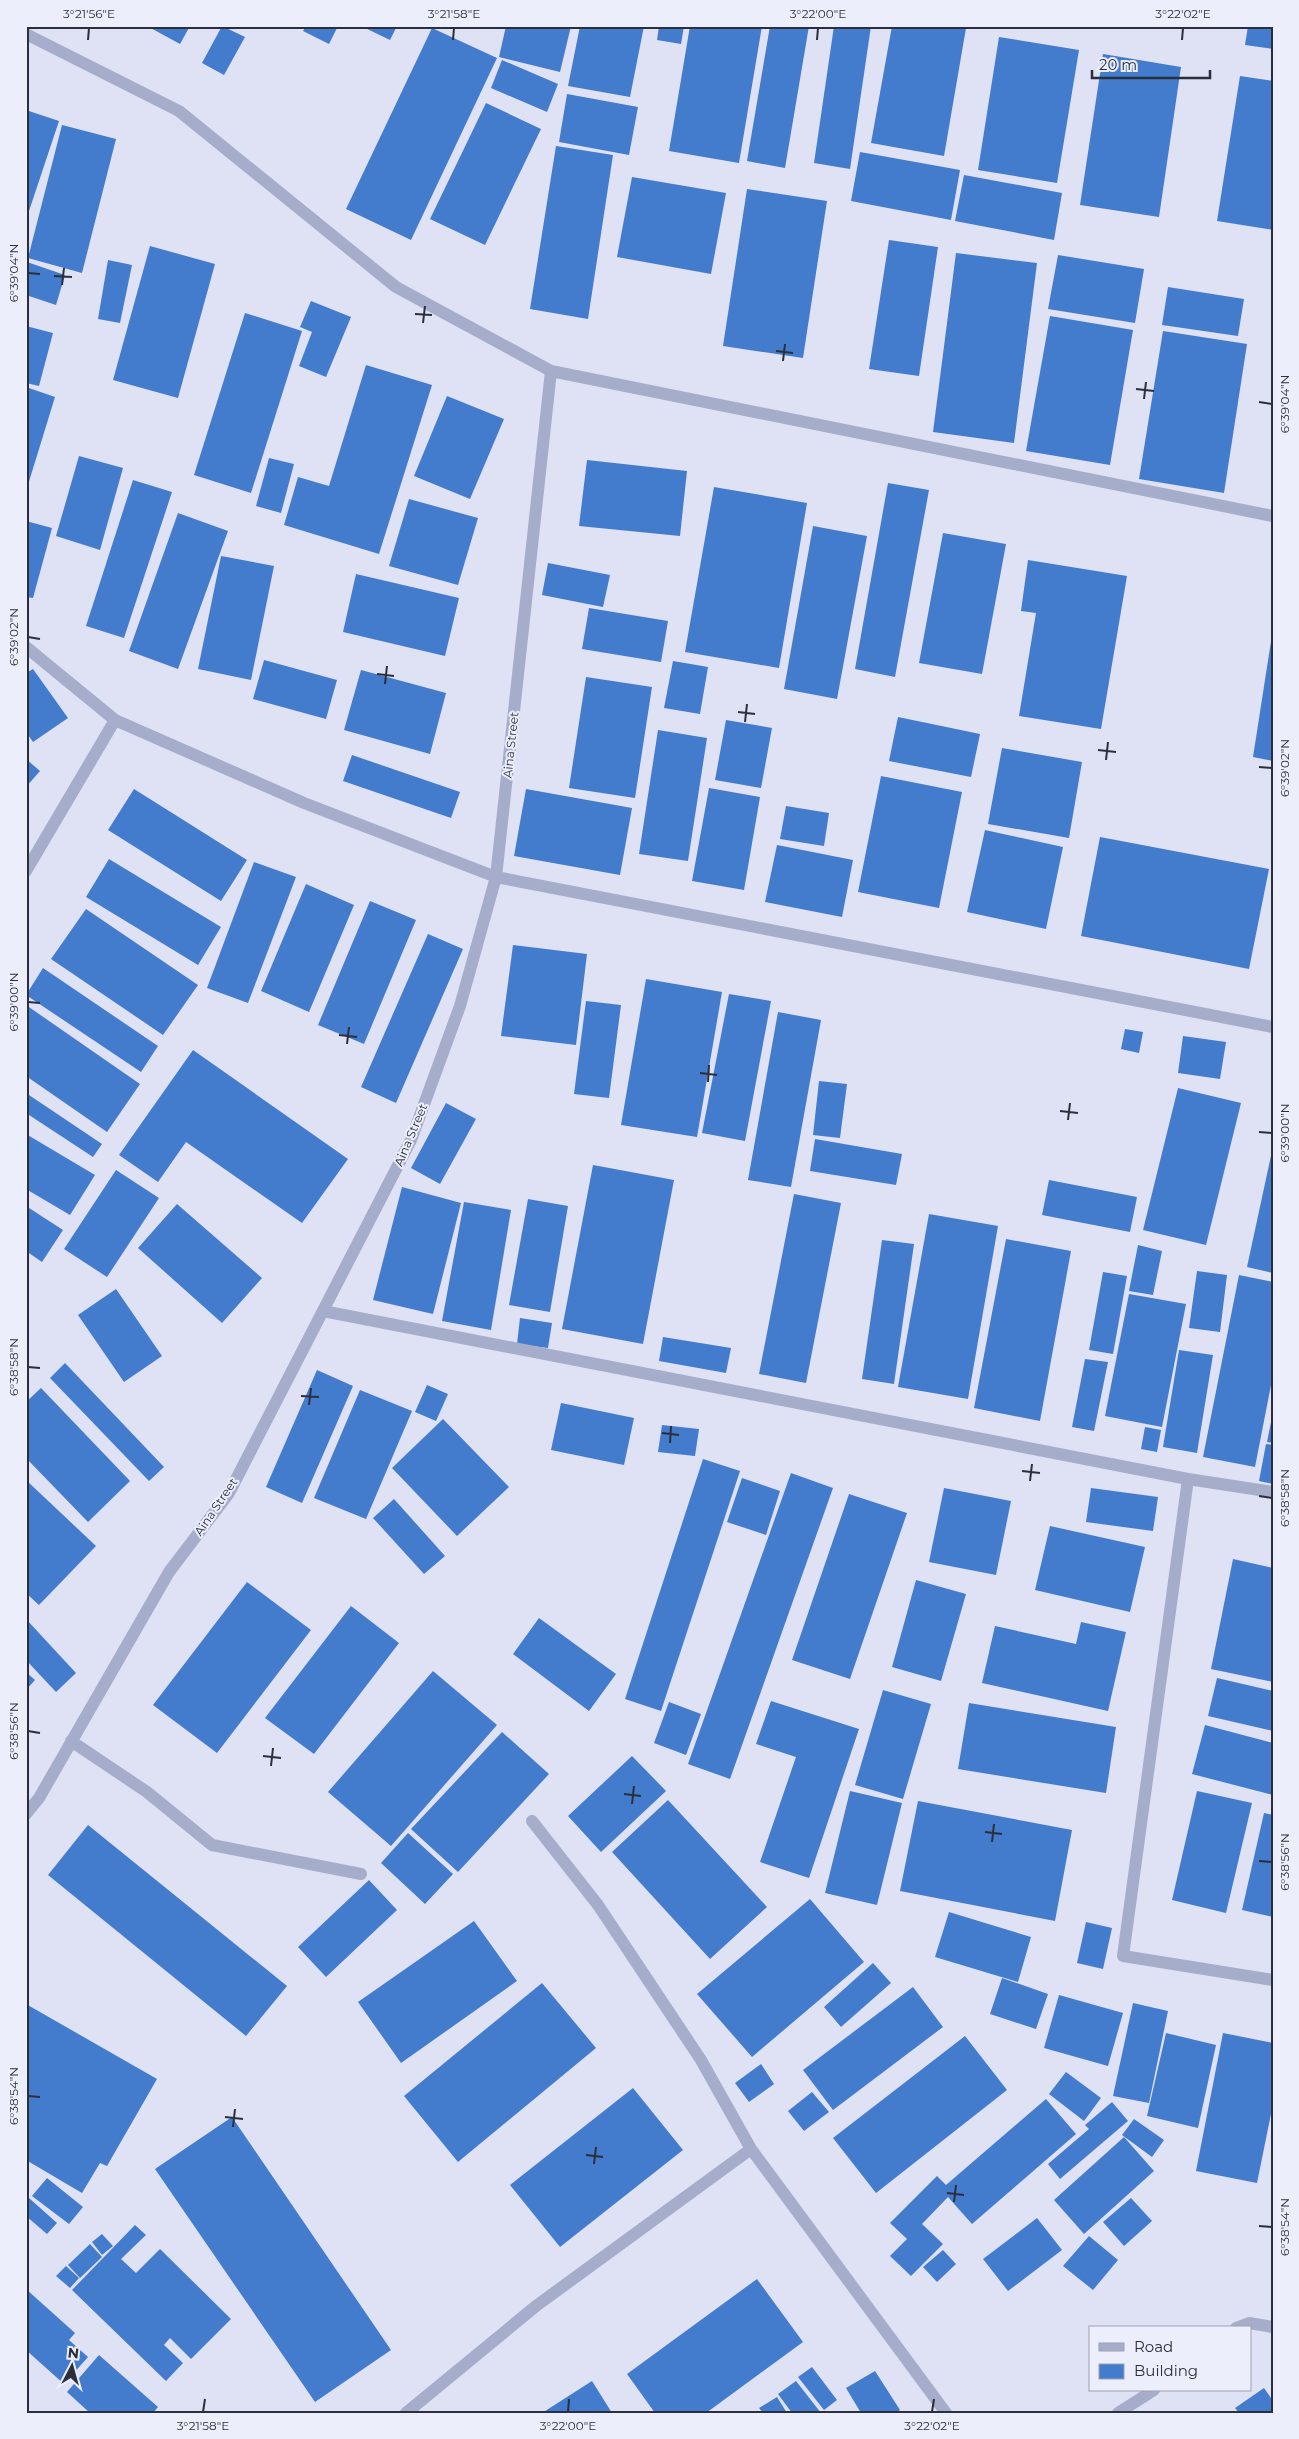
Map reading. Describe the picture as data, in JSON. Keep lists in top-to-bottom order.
{
  "streets": {
    "street": ["Aina Street"]
  },
  "legend": ["Road", "Building"],
  "scale_bar": "20 m",
  "north": "top",
  "coordinates": [
    "3°21'56\"E",
    "3°21'58\"E",
    "3°22'00\"E",
    "3°22'02\"E",
    "6°39'04\"N",
    "6°39'02\"N",
    "6°39'00\"N",
    "6°38'58\"N",
    "6°38'56\"N",
    "6°38'54\"N"
  ]
}
